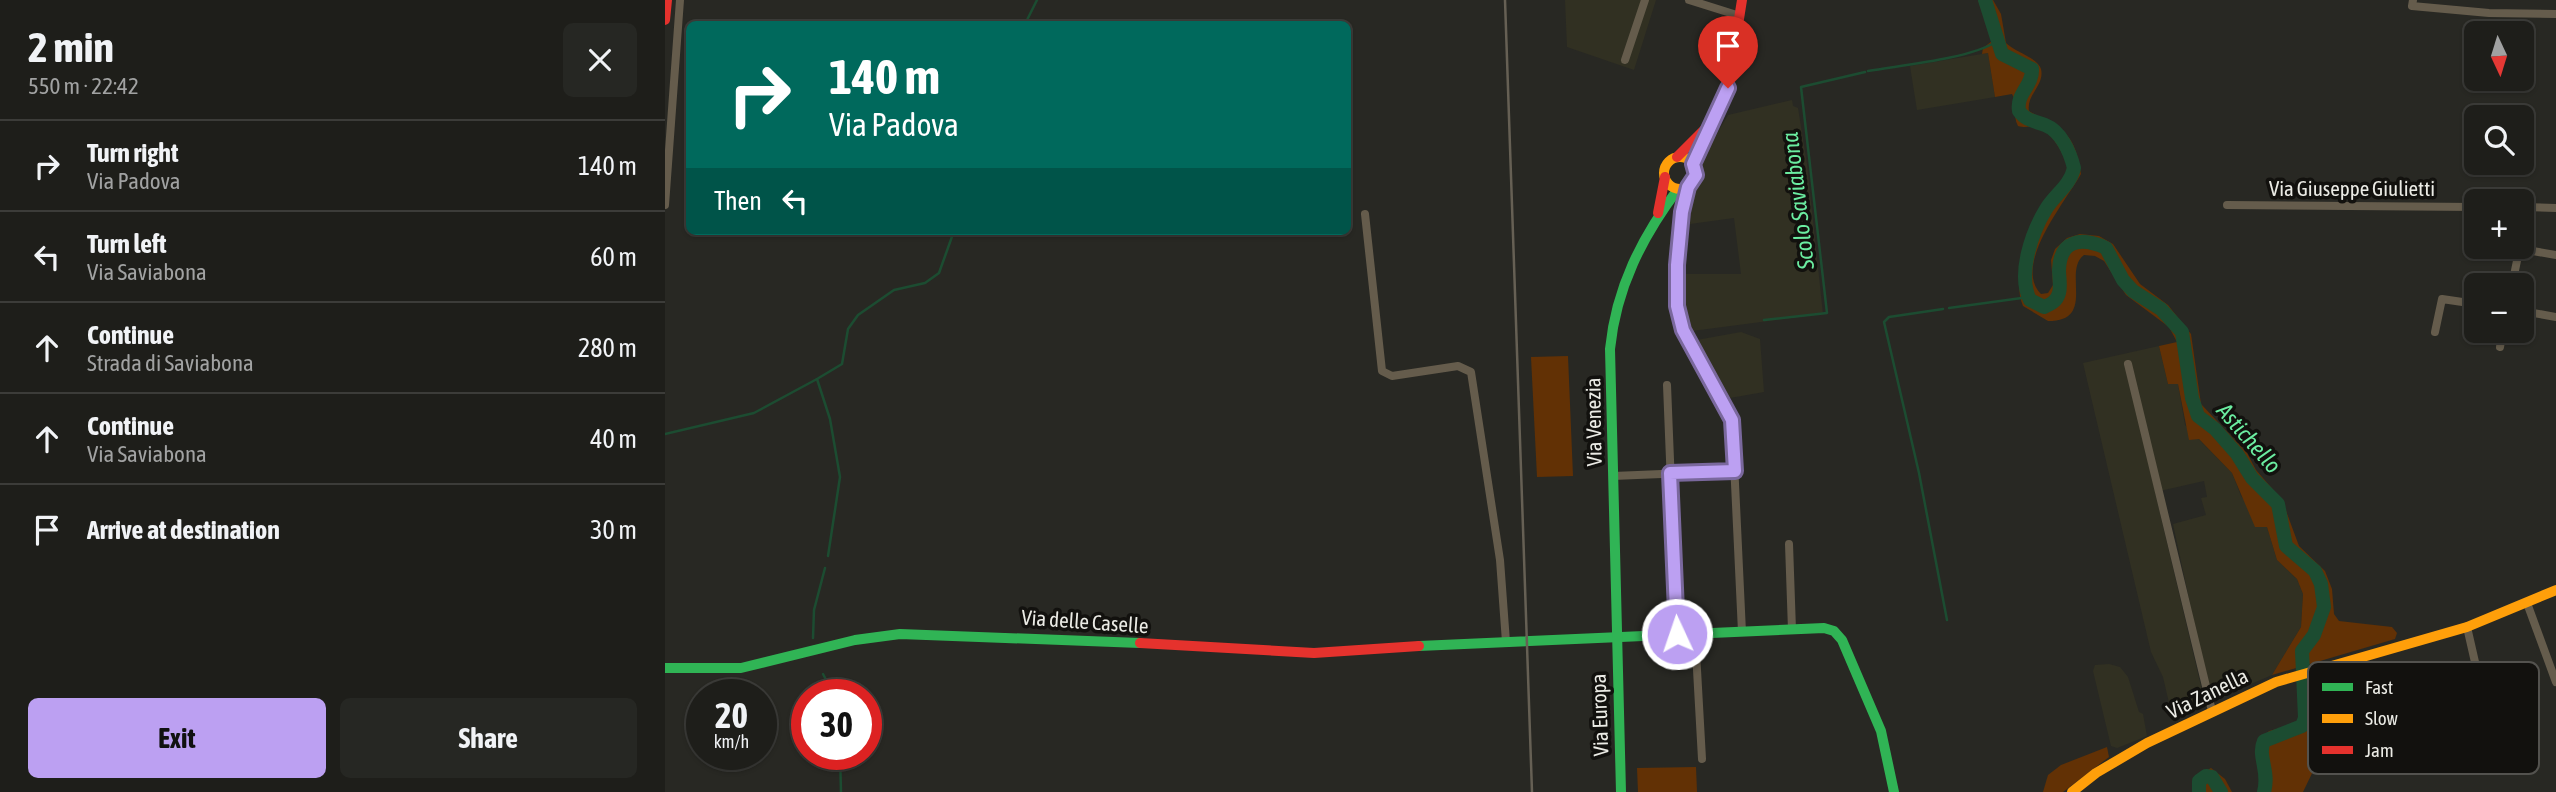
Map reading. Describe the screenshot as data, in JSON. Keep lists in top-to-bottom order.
{
  "streets": {
    "street": [
      "Via Giuseppe Giulietti",
      "Via Venezia",
      "Via delle Caselle",
      "Via Zanella",
      "Via Europa"
    ]
  },
  "crossings": [
    ["Via Venezia", "Via delle Caselle"],
    ["Via Venezia", "Via Europa"],
    ["Via delle Caselle", "Via Europa"]
  ],
  "water": ["Scolo Saviabona", "Astichello"],
  "legend": ["Fast", "Slow", "Jam"],
  "north": "bottom",
  "page": {
    "heading": ["2 min", "550 m · 22:42"],
    "map_buttons": ["+", "−"],
    "turn": ["140 m", "Via Padova"],
    "list": [
      {
        "name": "Turn right",
        "note": "Via Padova",
        "value": "140 m"
      },
      {
        "name": "Turn left",
        "note": "Via Saviabona",
        "value": "60 m"
      },
      {
        "name": "Continue",
        "note": "Strada di Saviabona",
        "value": "280 m"
      },
      {
        "name": "Continue",
        "note": "Via Saviabona",
        "value": "40 m"
      },
      {
        "name": "Arrive at destination",
        "value": "30 m"
      }
    ],
    "then": "Then",
    "speed": "20 km/h",
    "limit": "30",
    "buttons": ["Exit", "Share"]
  }
}
